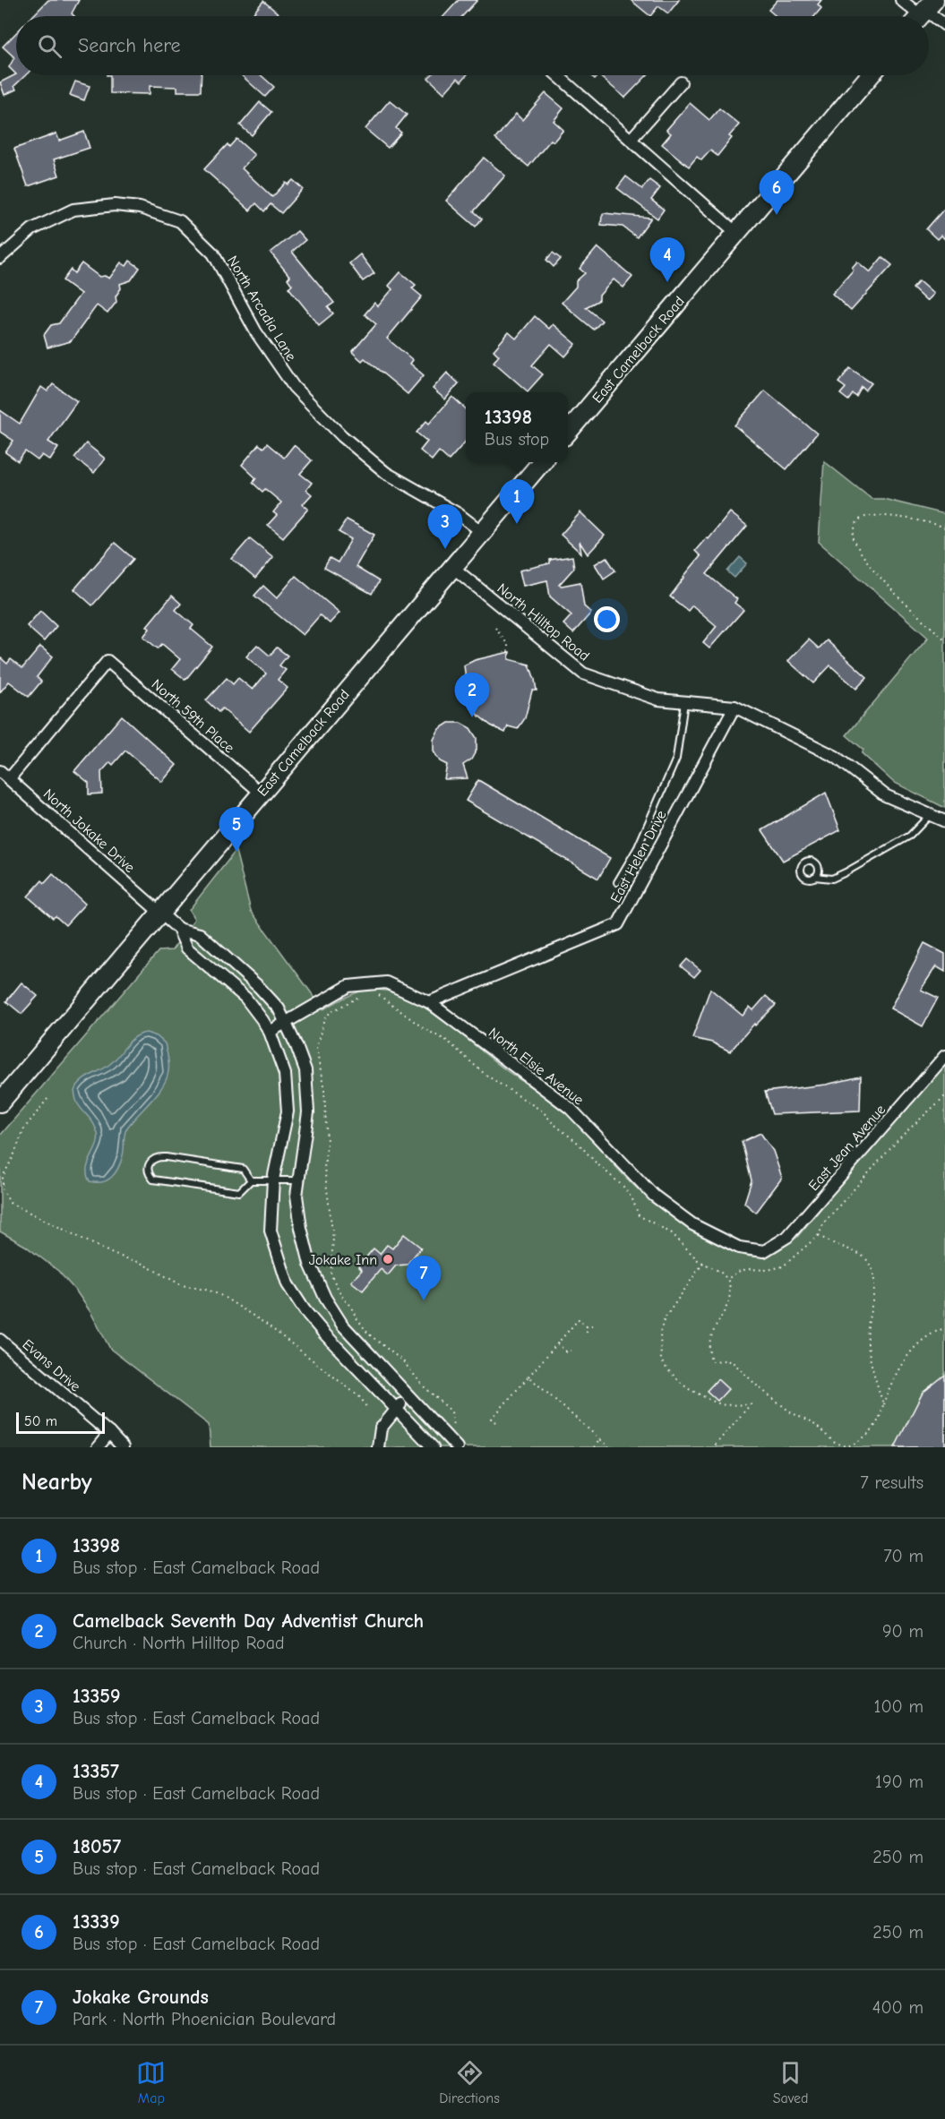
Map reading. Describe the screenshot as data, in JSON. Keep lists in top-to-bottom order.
{
  "streets": {
    "main road": ["East Camelback Road"],
    "street": [
      "North Arcadia Lane",
      "North Hilltop Road",
      "North 59th Place",
      "North Jokake Drive",
      "East Helen Drive",
      "North Elsie Avenue",
      "East Jean Avenue",
      "Evans Drive"
    ]
  },
  "crossings": [
    ["North Arcadia Lane", "East Camelback Road"],
    ["East Camelback Road", "North Hilltop Road"],
    ["East Camelback Road", "North 59th Place"],
    ["East Camelback Road", "North Jokake Drive"],
    ["North Hilltop Road", "East Helen Drive"],
    ["North 59th Place", "North Jokake Drive"],
    ["East Helen Drive", "North Elsie Avenue"],
    ["North Elsie Avenue", "East Jean Avenue"]
  ],
  "places": ["Jokake Inn"],
  "scale_bar": "50 m",
  "page": {
    "search": "Search here",
    "pins": [
      "6",
      "4",
      "1",
      "3",
      "2",
      "5",
      "7"
    ],
    "popup": ["13398", "Bus stop"],
    "scale": "50 m",
    "heading": ["Nearby", "7 results"],
    "list": [
      {
        "mark": "1",
        "name": "13398",
        "note": "Bus stop · East Camelback Road",
        "value": "70 m"
      },
      {
        "mark": "2",
        "name": "Camelback Seventh Day Adventist Church",
        "note": "Church · North Hilltop Road",
        "value": "90 m"
      },
      {
        "mark": "3",
        "name": "13359",
        "note": "Bus stop · East Camelback Road",
        "value": "100 m"
      },
      {
        "mark": "4",
        "name": "13357",
        "note": "Bus stop · East Camelback Road",
        "value": "190 m"
      },
      {
        "mark": "5",
        "name": "18057",
        "note": "Bus stop · East Camelback Road",
        "value": "250 m"
      },
      {
        "mark": "6",
        "name": "13339",
        "note": "Bus stop · East Camelback Road",
        "value": "250 m"
      },
      {
        "mark": "7",
        "name": "Jokake Grounds",
        "note": "Park · North Phoenician Boulevard",
        "value": "400 m"
      }
    ],
    "nav": ["Map", "Directions", "Saved"]
  }
}
